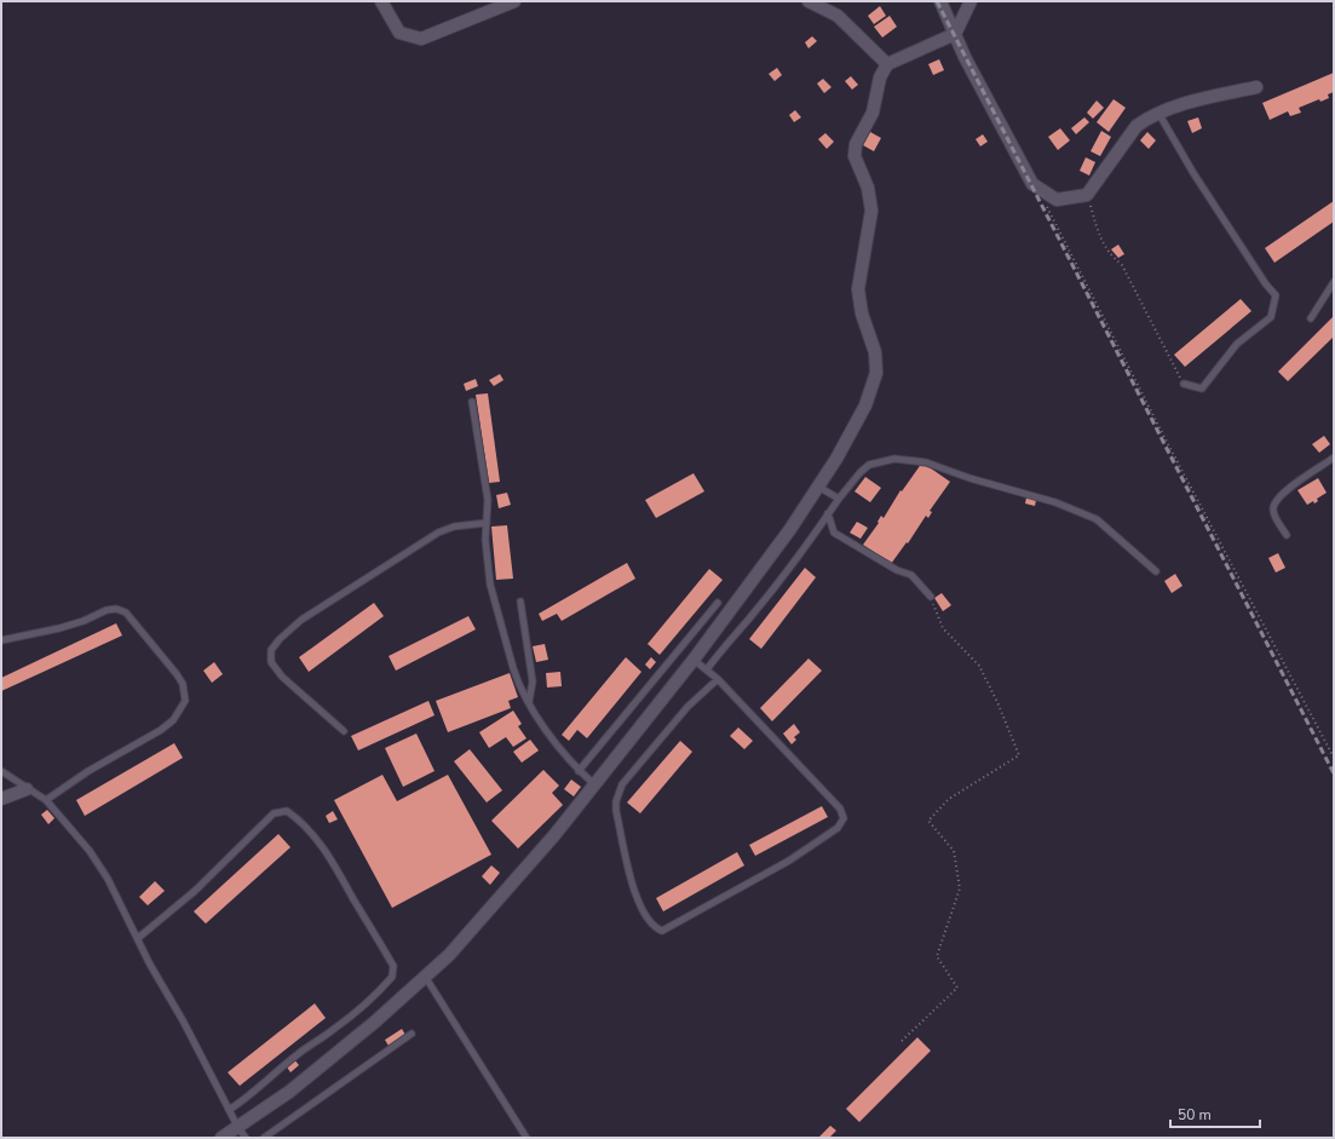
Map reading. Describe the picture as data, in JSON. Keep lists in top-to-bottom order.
{
  "scale_bar": "50 m"
}
